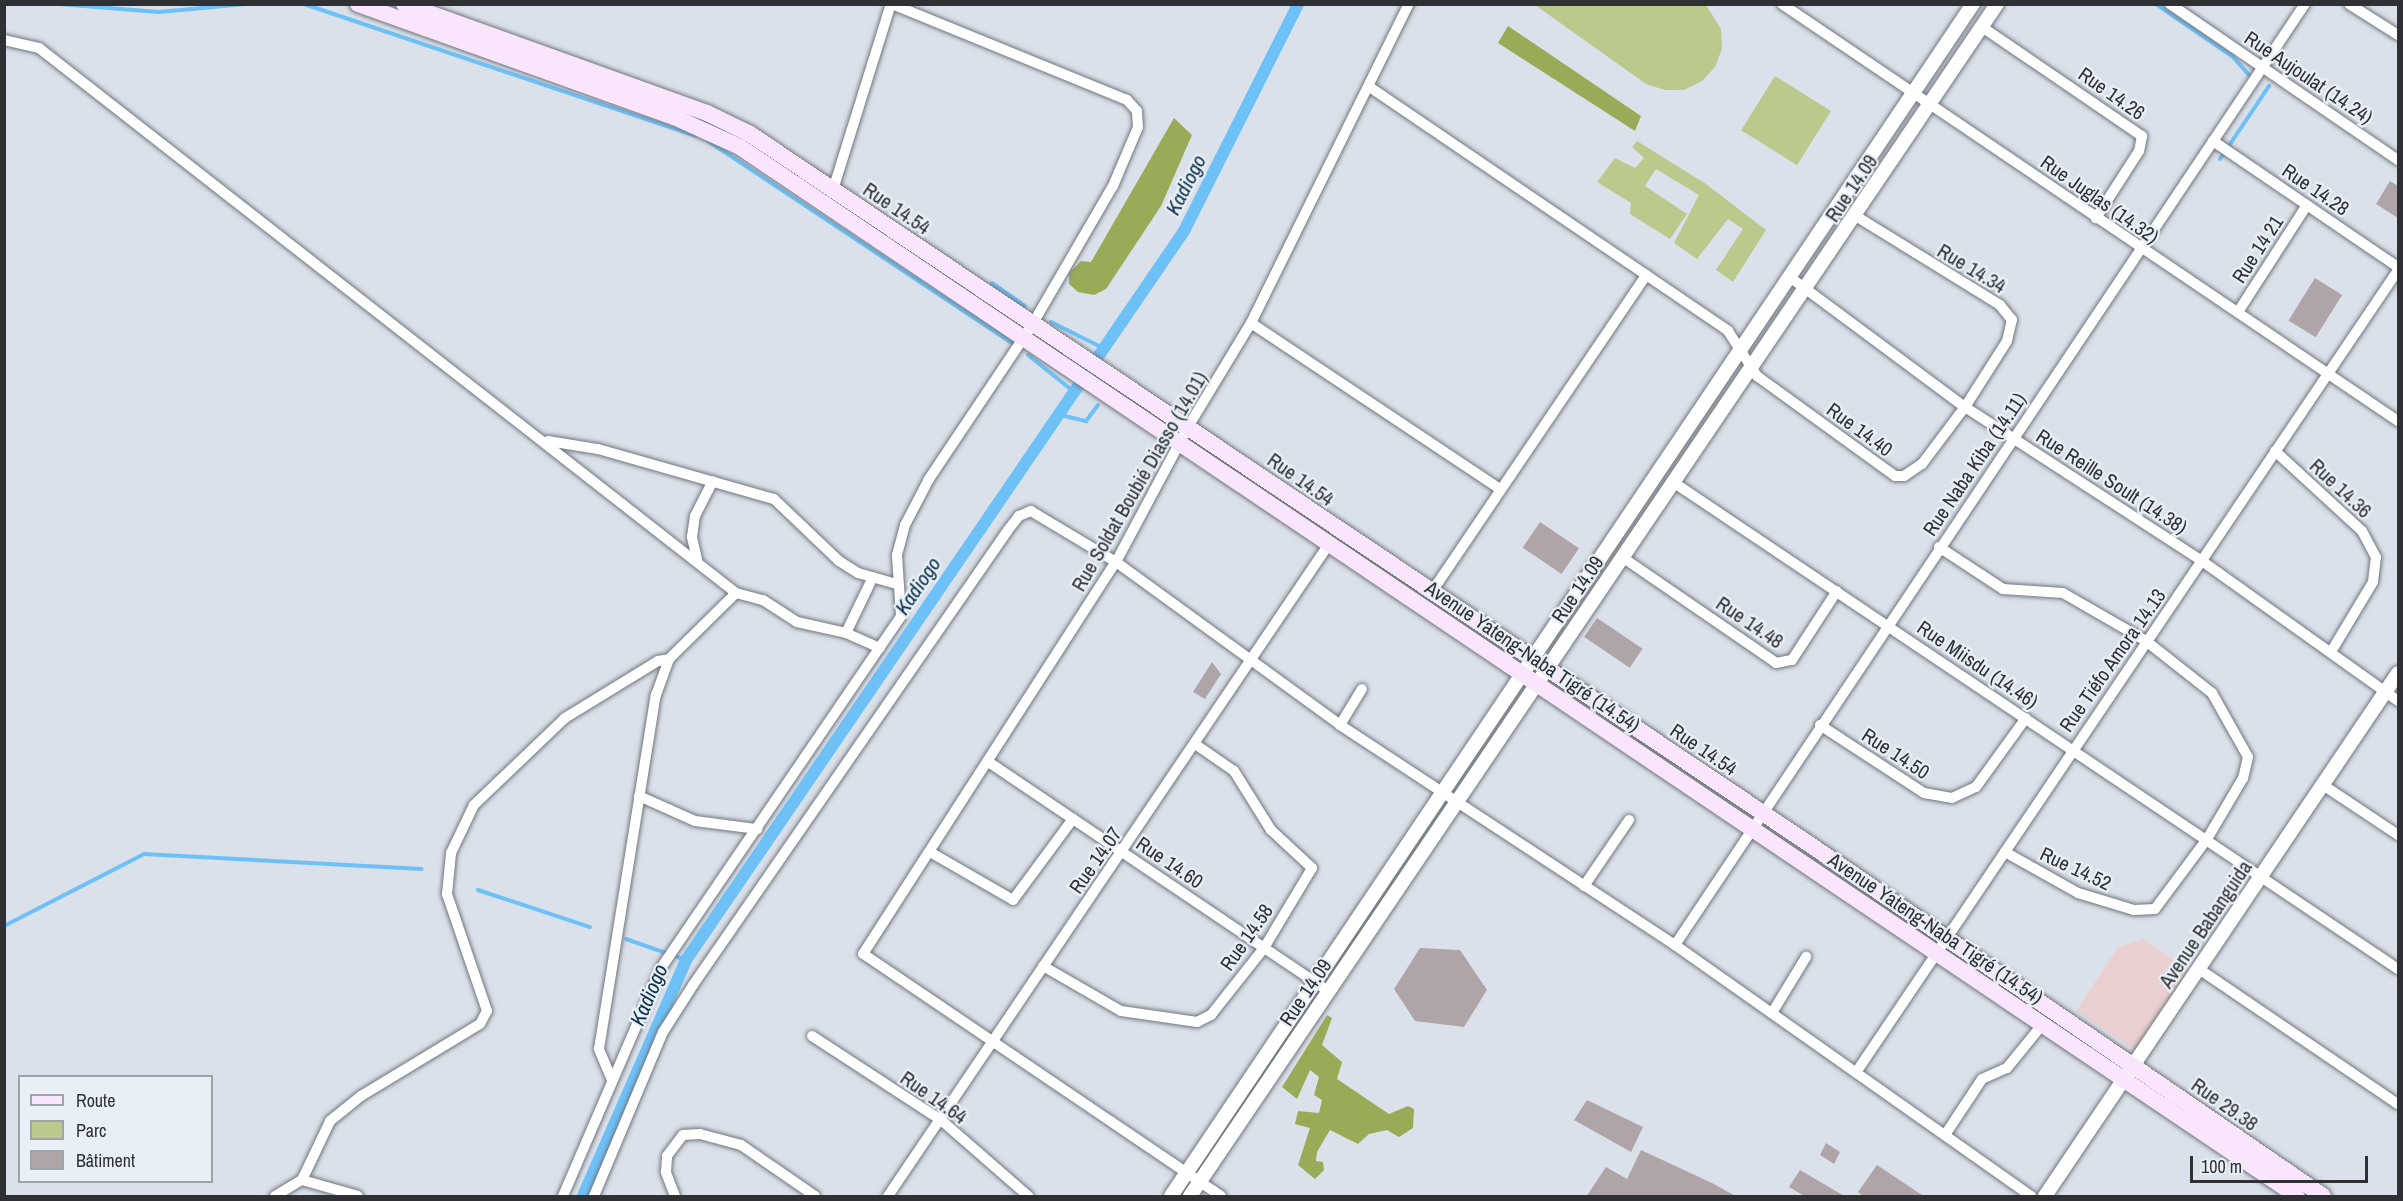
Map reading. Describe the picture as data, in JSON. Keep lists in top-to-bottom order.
{
  "streets": {
    "main road": ["Rue 14.54", "Avenue Yateng-Naba Tigré (14.54)", "Rue 29.38"],
    "street": [
      "Rue Aujoulat (14.24)",
      "Rue 14.26",
      "Rue 14.09",
      "Rue 14.28",
      "Rue Juglas (14.32)",
      "Rue 14 21",
      "Rue 14.34",
      "Rue 14.40",
      "Rue Naba Kiba (14.11)",
      "Rue Soldat Boubié Diasso (14.01)",
      "Rue Reille Soult (14.38)",
      "Rue 14.36",
      "Rue 14.48",
      "Rue Tiéfo Amora 14.13",
      "Rue Miisdu (14.46)",
      "Rue 14.50",
      "Rue 14.07",
      "Rue 14.60",
      "Rue 14.52",
      "Avenue Babanguida",
      "Rue 14.58",
      "Rue 14.64"
    ]
  },
  "crossings": [
    ["Rue Aujoulat (14.24)", "Rue Naba Kiba (14.11)"],
    ["Rue 14.26", "Rue 14.09"],
    ["Rue 14.26", "Rue Juglas (14.32)"],
    ["Rue 14.09", "Rue Juglas (14.32)"],
    ["Rue 14.09", "Rue 14.54"],
    ["Rue 14.09", "Rue 14.34"],
    ["Rue 14.09", "Rue 14.40"],
    ["Rue 14.09", "Rue Reille Soult (14.38)"],
    ["Rue 14.09", "Rue 14.48"],
    ["Rue 14.09", "Avenue Yateng-Naba Tigré (14.54)"],
    ["Rue 14.09", "Rue Miisdu (14.46)"],
    ["Rue 14.09", "Rue 14.60"],
    ["Rue 14.28", "Rue 14 21"],
    ["Rue 14.28", "Rue Naba Kiba (14.11)"],
    ["Rue 14.28", "Rue Tiéfo Amora 14.13"],
    ["Rue Juglas (14.32)", "Rue 14 21"],
    ["Rue Juglas (14.32)", "Rue Naba Kiba (14.11)"],
    ["Rue Juglas (14.32)", "Rue Tiéfo Amora 14.13"],
    ["Rue 14.54", "Rue Naba Kiba (14.11)"],
    ["Rue 14.54", "Rue Soldat Boubié Diasso (14.01)"],
    ["Rue 14.54", "Avenue Yateng-Naba Tigré (14.54)"],
    ["Rue 14.54", "Rue Tiéfo Amora 14.13"],
    ["Rue 14.54", "Avenue Babanguida"],
    ["Rue 14.54", "Rue 29.38"],
    ["Rue 14.34", "Rue 14.40"],
    ["Rue 14.34", "Rue Reille Soult (14.38)"],
    ["Rue 14.40", "Rue Reille Soult (14.38)"],
    ["Rue Naba Kiba (14.11)", "Rue Reille Soult (14.38)"],
    ["Rue Naba Kiba (14.11)", "Avenue Yateng-Naba Tigré (14.54)"],
    ["Rue Naba Kiba (14.11)", "Rue Miisdu (14.46)"],
    ["Rue Naba Kiba (14.11)", "Rue 14.50"],
    ["Rue Naba Kiba (14.11)", "Rue 14.52"],
    ["Rue Soldat Boubié Diasso (14.01)", "Avenue Yateng-Naba Tigré (14.54)"],
    ["Rue Soldat Boubié Diasso (14.01)", "Rue 14.07"],
    ["Rue Soldat Boubié Diasso (14.01)", "Rue 14.60"],
    ["Rue Reille Soult (14.38)", "Rue 14.36"],
    ["Rue Reille Soult (14.38)", "Rue Tiéfo Amora 14.13"],
    ["Rue Reille Soult (14.38)", "Avenue Babanguida"],
    ["Rue 14.36", "Rue Tiéfo Amora 14.13"],
    ["Rue 14.48", "Rue Miisdu (14.46)"],
    ["Avenue Yateng-Naba Tigré (14.54)", "Rue Tiéfo Amora 14.13"],
    ["Avenue Yateng-Naba Tigré (14.54)", "Rue 14.07"],
    ["Avenue Yateng-Naba Tigré (14.54)", "Avenue Babanguida"],
    ["Avenue Yateng-Naba Tigré (14.54)", "Rue 29.38"],
    ["Rue Tiéfo Amora 14.13", "Rue Miisdu (14.46)"],
    ["Rue Tiéfo Amora 14.13", "Rue 14.52"],
    ["Rue Miisdu (14.46)", "Rue 14.50"],
    ["Rue Miisdu (14.46)", "Rue 14.52"],
    ["Rue Miisdu (14.46)", "Avenue Babanguida"],
    ["Rue 14.07", "Rue 14.60"],
    ["Rue 14.07", "Rue 14.58"],
    ["Rue 14.07", "Rue 14.64"],
    ["Rue 14.60", "Rue 14.58"],
    ["Avenue Babanguida", "Rue 29.38"]
  ],
  "water": ["Kadiogo"],
  "legend": ["Route", "Parc", "Bâtiment"],
  "scale_bar": "100 m"
}
